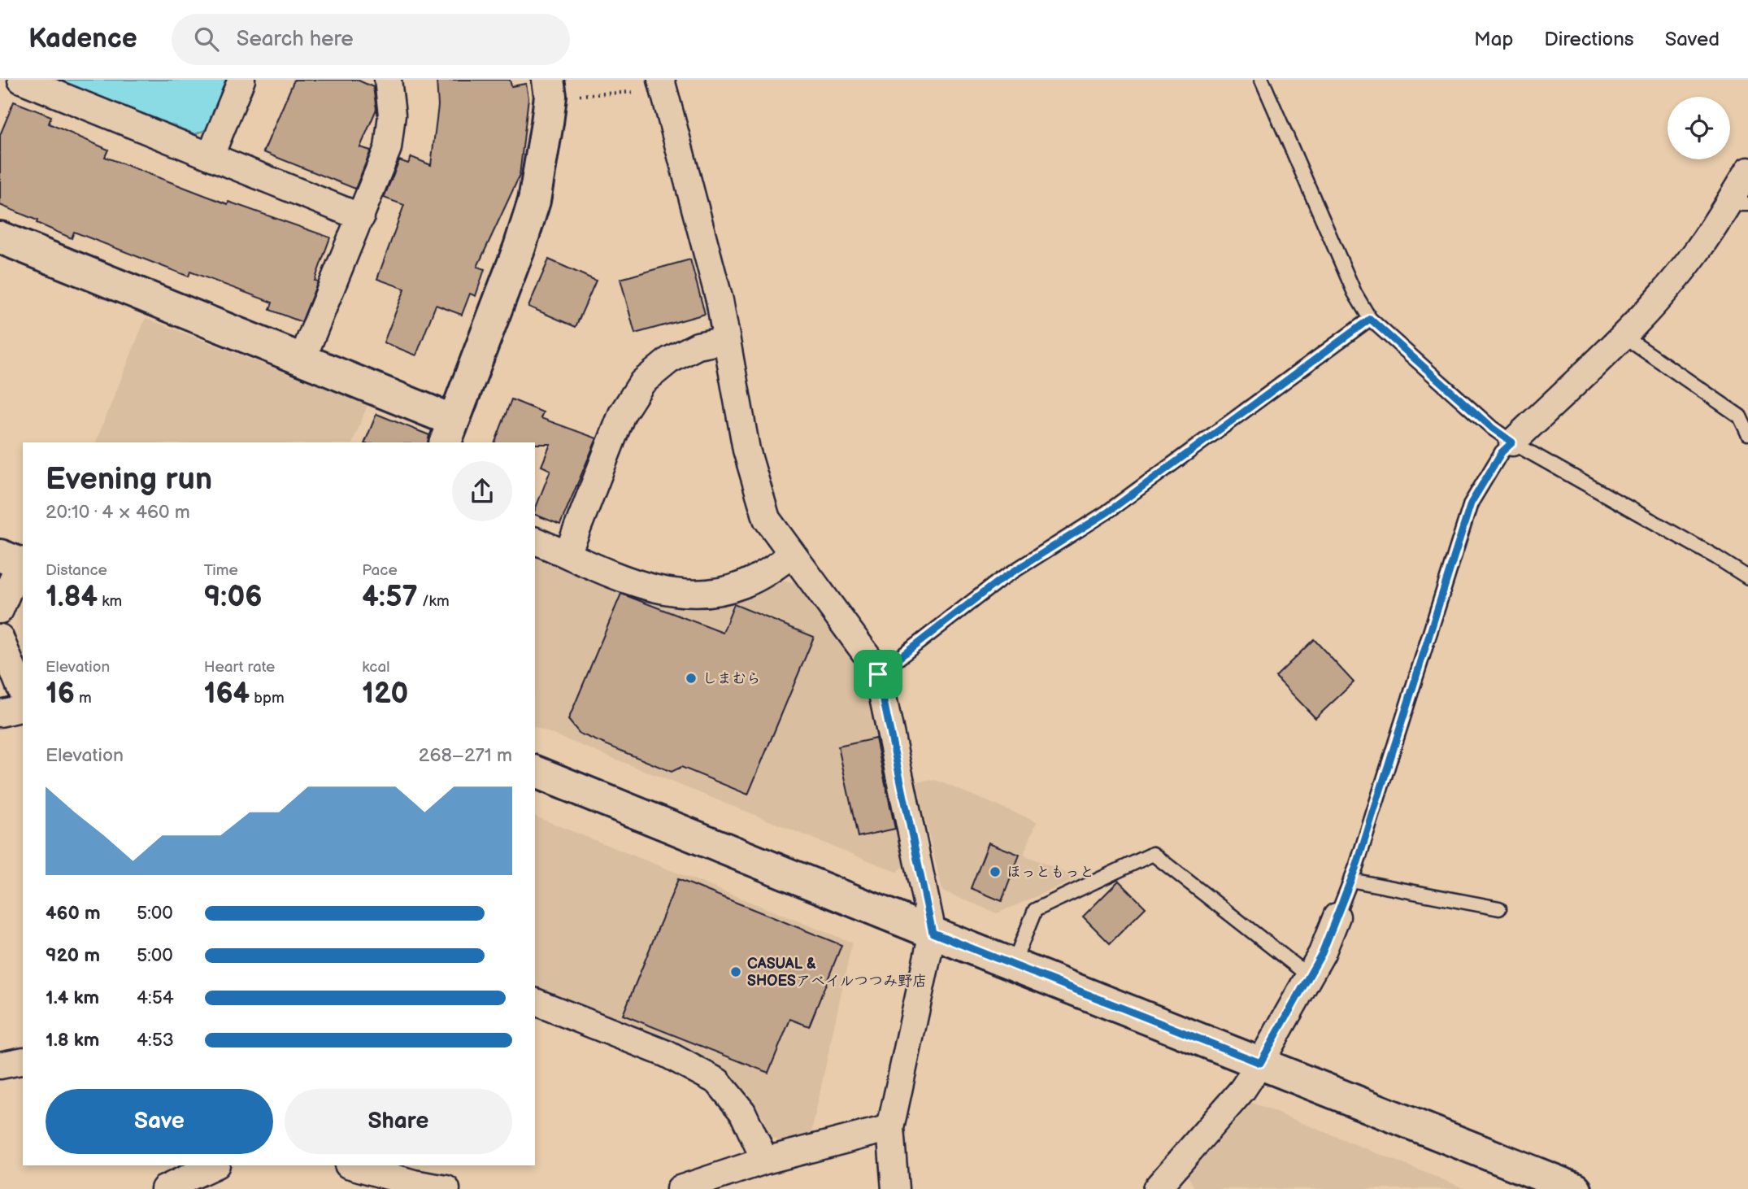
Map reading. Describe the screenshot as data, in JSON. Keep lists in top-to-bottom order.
{
  "places": ["しまむら", "ほっともっと", "CASUAL & SHOESアベイルつつみ野店"],
  "page": {
    "header": "Kadence",
    "search": "Search here",
    "nav": ["Map", "Directions", "Saved"],
    "heading": ["Evening run", "20:10 · 4 × 460 m"],
    "stats": [
      ["Distance", "1.84 km"],
      ["Time", "9:06"],
      ["Pace", "4:57 /km"],
      ["Elevation", "16 m"],
      ["Heart rate", "164 bpm"],
      ["kcal", "120"]
    ],
    "chart": ["Elevation", "268–271 m"],
    "list": [
      {
        "name": "460 m",
        "note": "5:00"
      },
      {
        "name": "920 m",
        "note": "5:00"
      },
      {
        "name": "1.4 km",
        "note": "4:54"
      },
      {
        "name": "1.8 km",
        "note": "4:53"
      }
    ],
    "buttons": ["Save", "Share"]
  }
}
